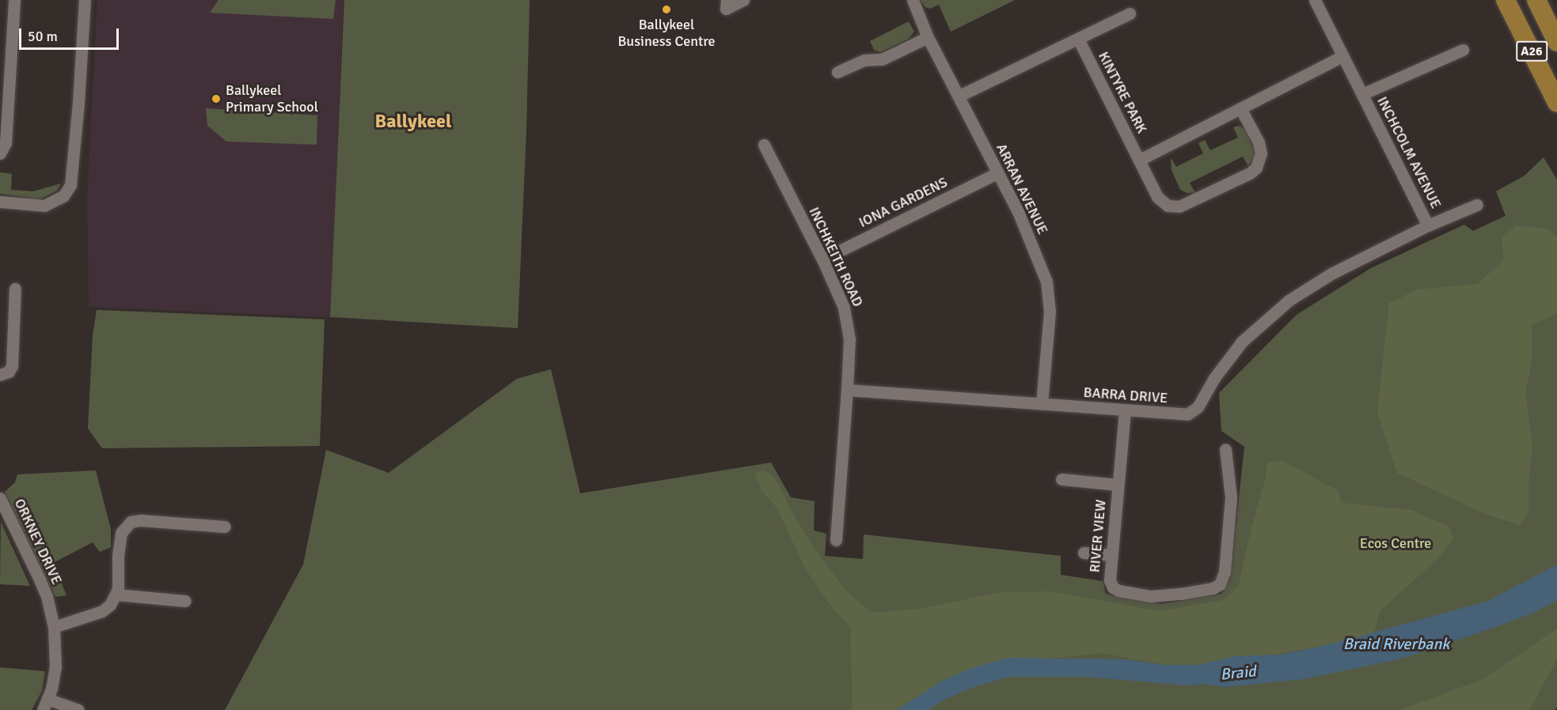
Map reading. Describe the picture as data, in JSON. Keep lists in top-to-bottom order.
{
  "streets": {
    "main road": ["A26"],
    "street": [
      "KINTYRE PARK",
      "INCHCOLM AVENUE",
      "ARRAN AVENUE",
      "IONA GARDENS",
      "INCHKEITH ROAD",
      "BARRA DRIVE",
      "RIVER VIEW",
      "ORKNEY DRIVE"
    ]
  },
  "crossings": [
    ["INCHCOLM AVENUE", "BARRA DRIVE"],
    ["ARRAN AVENUE", "IONA GARDENS"],
    ["ARRAN AVENUE", "BARRA DRIVE"],
    ["IONA GARDENS", "INCHKEITH ROAD"],
    ["INCHKEITH ROAD", "BARRA DRIVE"],
    ["BARRA DRIVE", "RIVER VIEW"]
  ],
  "districts": ["Ballykeel"],
  "water": ["Braid Riverbank", "Braid"],
  "parks": ["Ecos Centre"],
  "places": ["Ballykeel Business Centre", "Ballykeel Primary School"],
  "scale_bar": "50 m"
}
